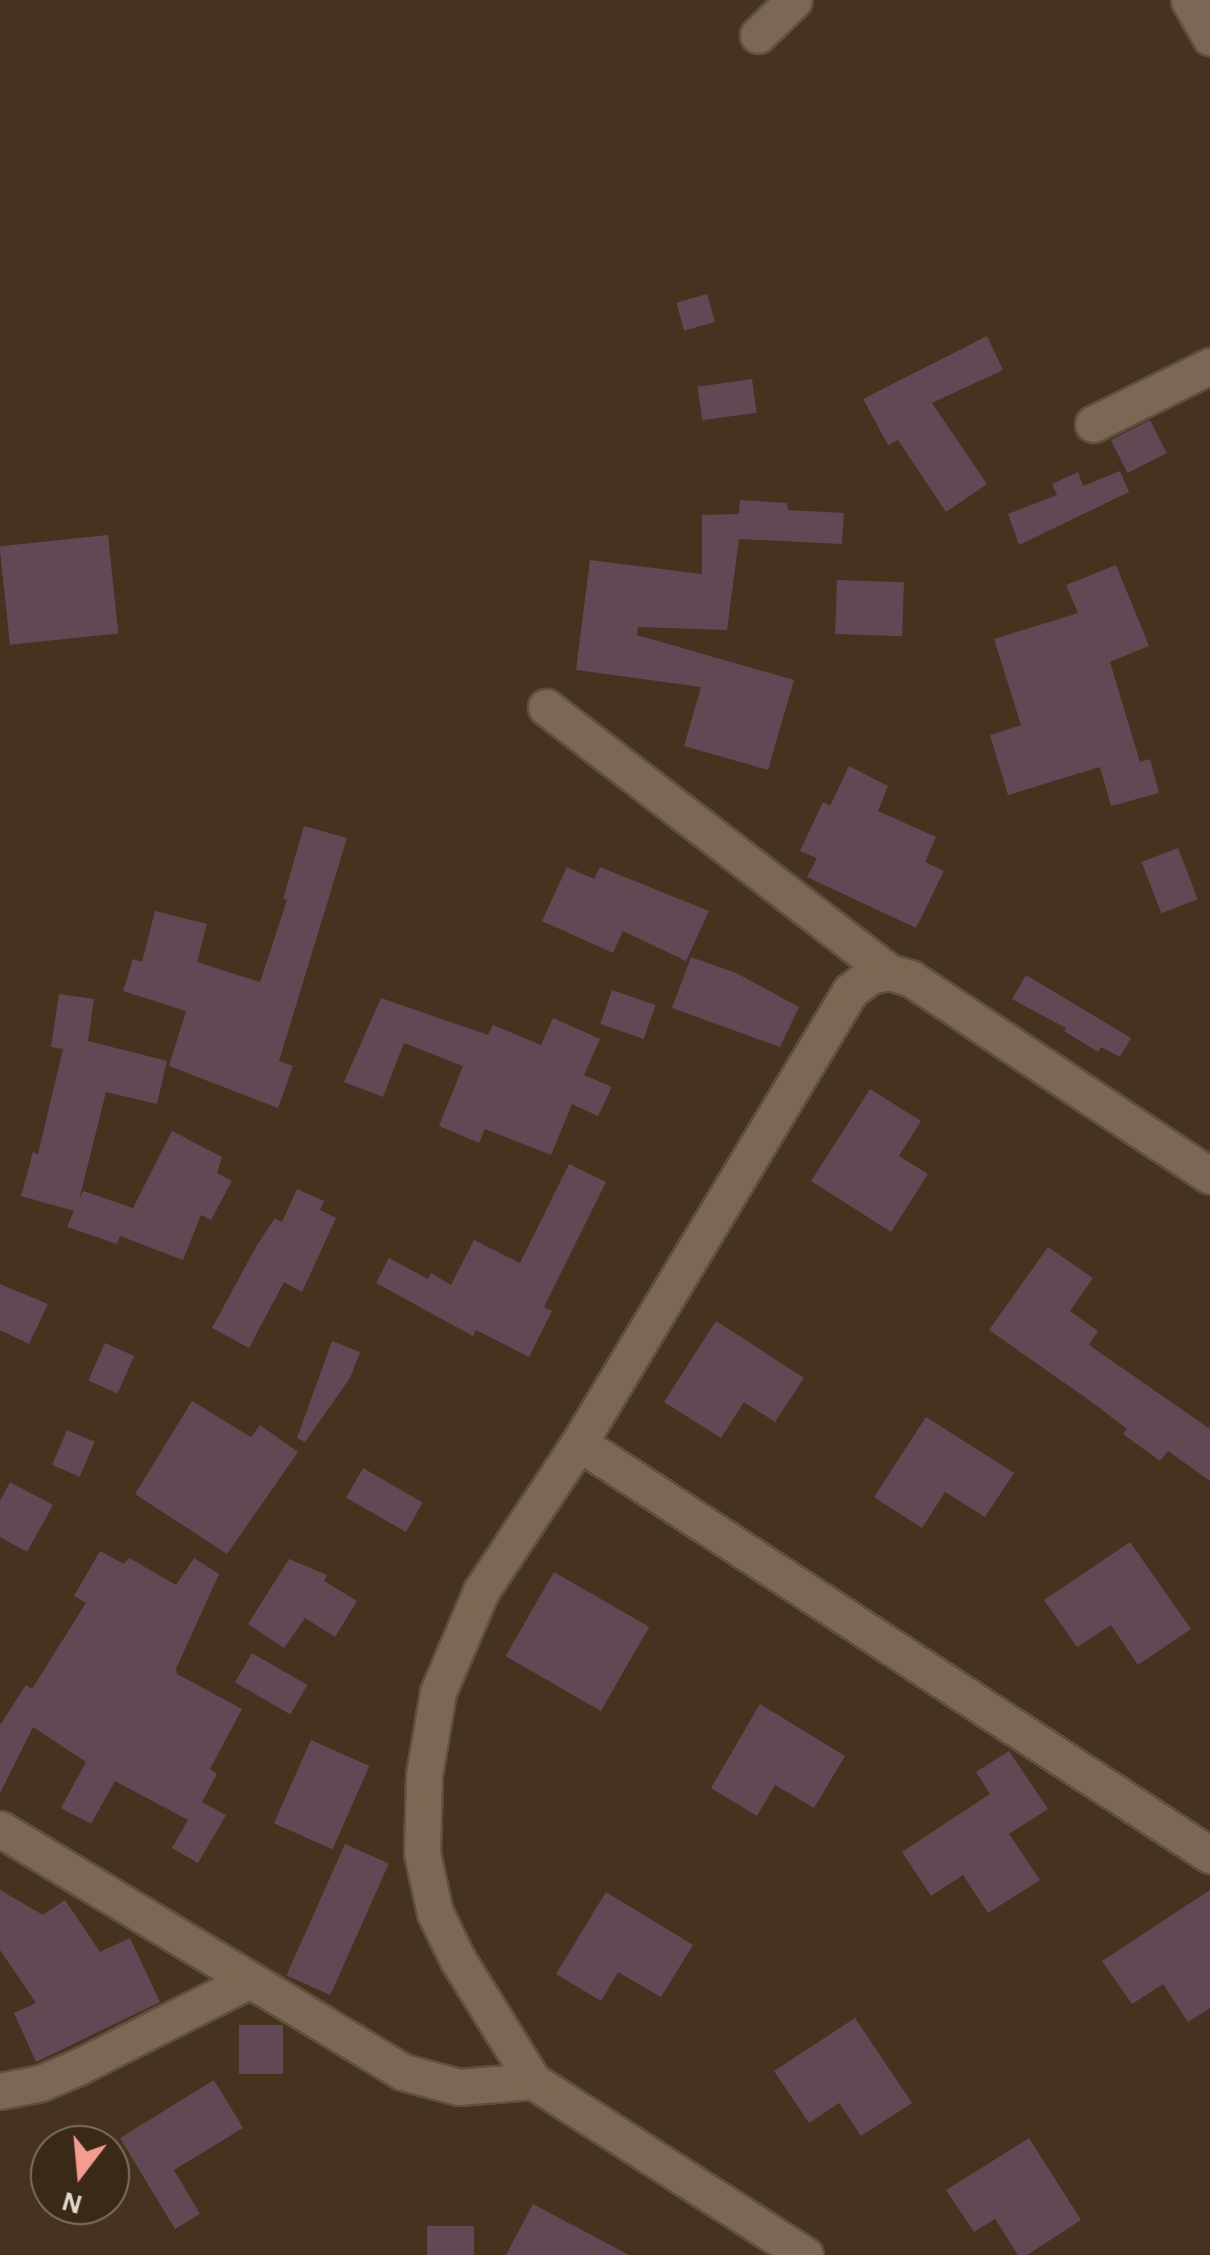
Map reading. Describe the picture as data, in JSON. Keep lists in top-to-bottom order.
{
  "north": "bottom"
}
